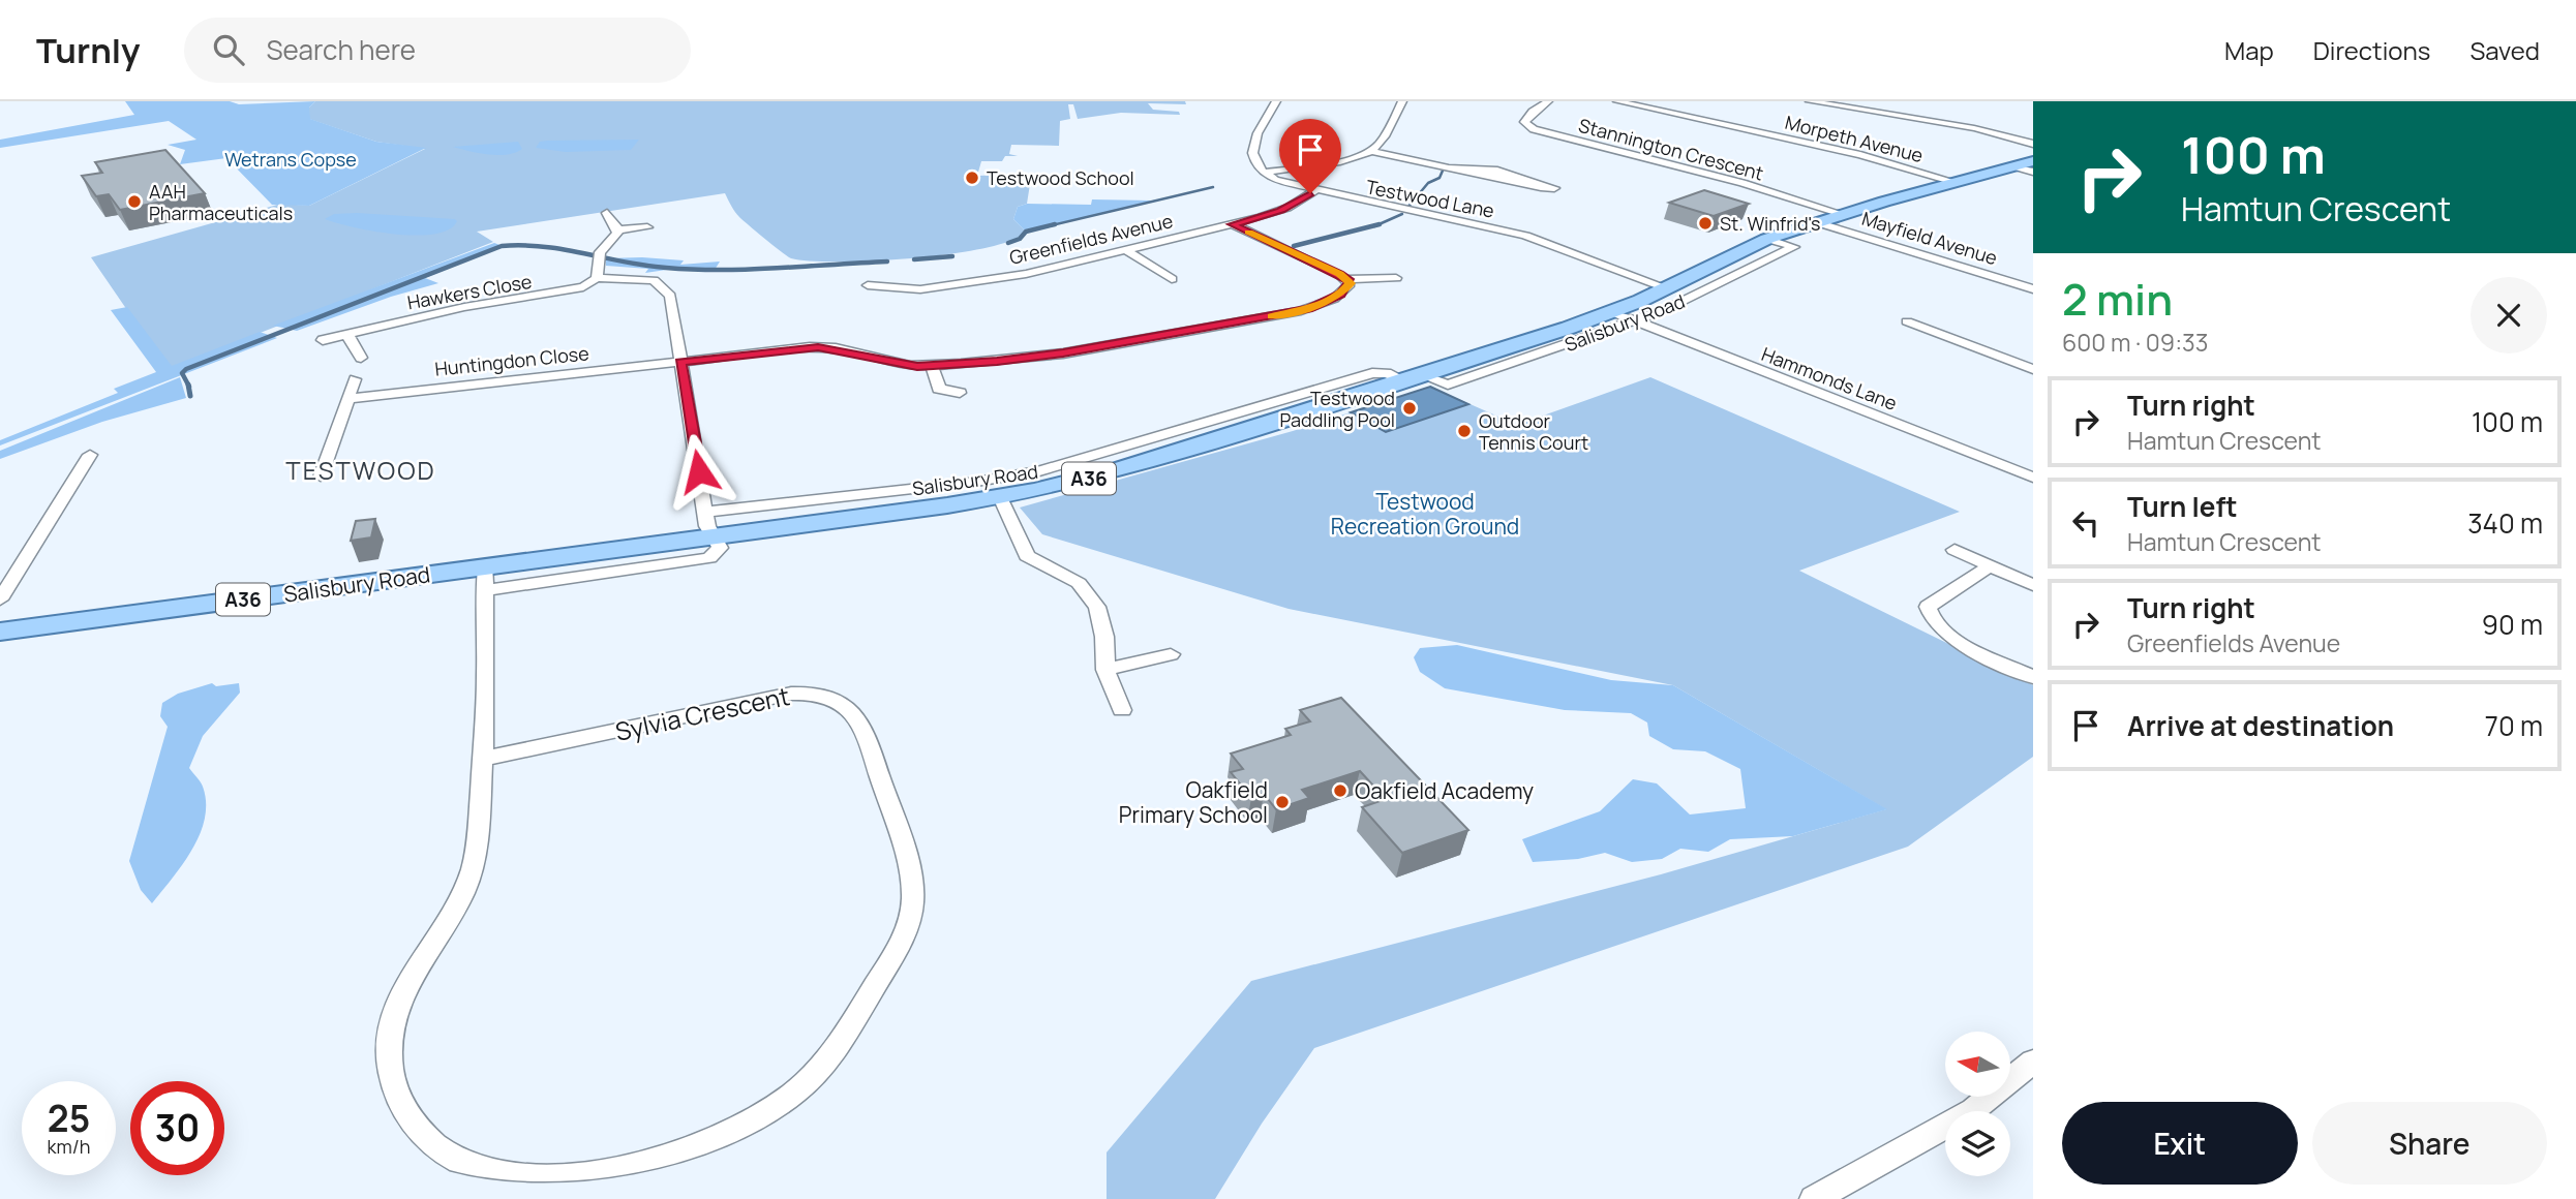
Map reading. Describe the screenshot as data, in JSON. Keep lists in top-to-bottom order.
{
  "streets": {
    "main road": ["Salisbury Road", "A36"],
    "street": [
      "Morpeth Avenue",
      "Stannington Crescent",
      "Testwood Lane",
      "Mayfield Avenue",
      "Greenfields Avenue",
      "Hawkers Close",
      "Huntingdon Close",
      "Hammonds Lane",
      "Sylvia Crescent"
    ]
  },
  "crossings": [
    ["Morpeth Avenue", "Salisbury Road"],
    ["Stannington Crescent", "Salisbury Road"],
    ["Testwood Lane", "Greenfields Avenue"],
    ["Testwood Lane", "Salisbury Road"],
    ["Mayfield Avenue", "Salisbury Road"],
    ["Hawkers Close", "Huntingdon Close"],
    ["Salisbury Road", "Hammonds Lane"],
    ["Salisbury Road", "Sylvia Crescent"]
  ],
  "districts": ["TESTWOOD"],
  "parks": ["Wetrans Copse", "Testwood Recreation Ground"],
  "places": [
    "Testwood School",
    "AAH Pharmaceuticals",
    "St. Winfrid's",
    "Testwood Paddling Pool",
    "Outdoor Tennis Court",
    "Oakfield Academy",
    "Oakfield Primary School"
  ],
  "north": "left",
  "page": {
    "header": "Turnly",
    "search": "Search here",
    "nav": ["Map", "Directions", "Saved"],
    "turn": ["100 m", "Hamtun Crescent"],
    "heading": ["2 min", "600 m · 09:33"],
    "list": [
      {
        "name": "Turn right",
        "note": "Hamtun Crescent",
        "value": "100 m"
      },
      {
        "name": "Turn left",
        "note": "Hamtun Crescent",
        "value": "340 m"
      },
      {
        "name": "Turn right",
        "note": "Greenfields Avenue",
        "value": "90 m"
      },
      {
        "name": "Arrive at destination",
        "value": "70 m"
      }
    ],
    "speed": "25 km/h",
    "limit": "30",
    "buttons": ["Exit", "Share"]
  }
}
